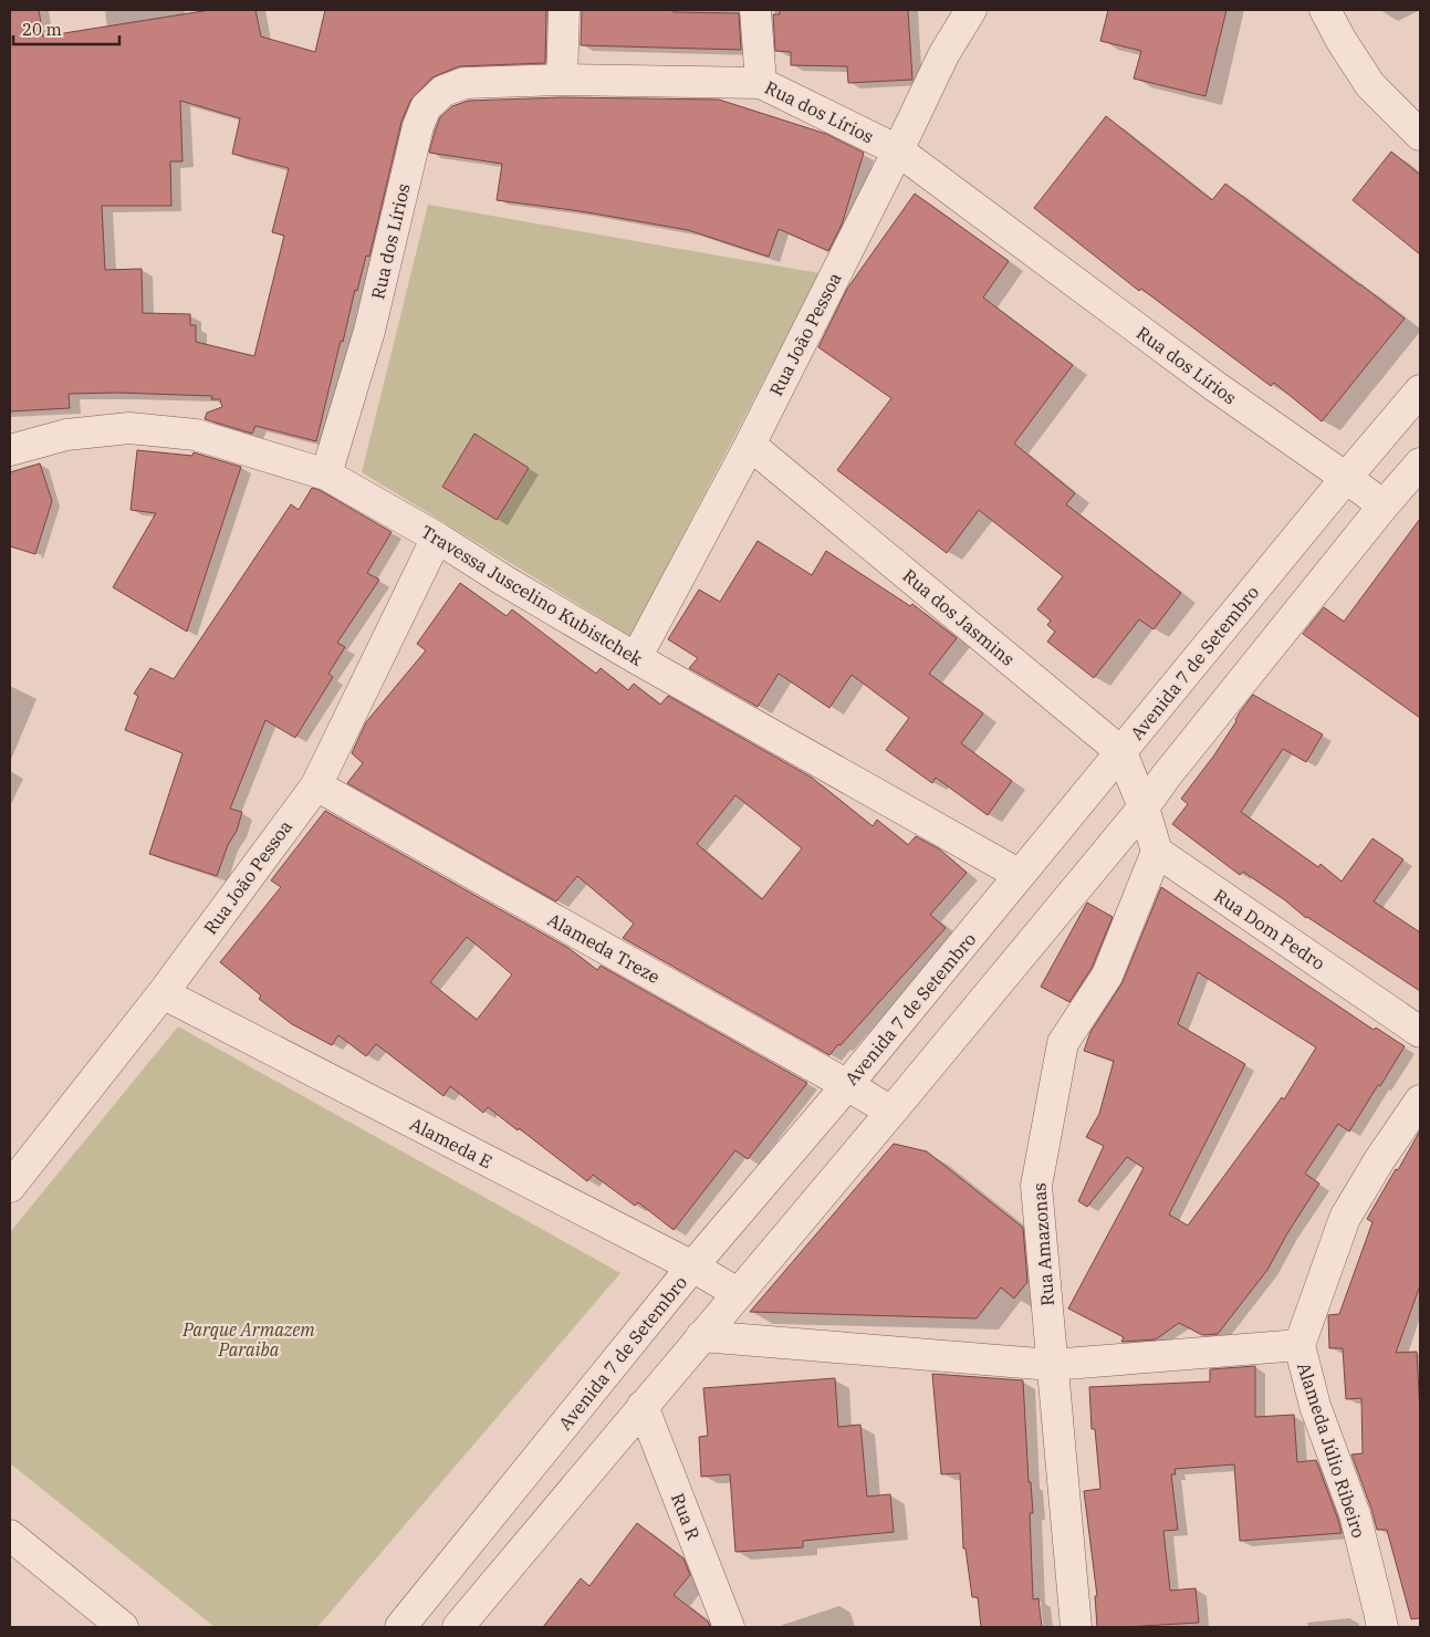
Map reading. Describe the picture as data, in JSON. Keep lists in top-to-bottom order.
{
  "streets": {
    "street": [
      "Rua dos Lírios",
      "Rua João Pessoa",
      "Travessa Juscelino Kubistchek",
      "Rua dos Jasmins",
      "Avenida 7 de Setembro",
      "Rua Dom Pedro",
      "Alameda Treze",
      "Alameda E",
      "Rua Amazonas",
      "Alameda Júlio Ribeiro",
      "Rua R"
    ]
  },
  "crossings": [
    ["Rua dos Lírios", "Rua João Pessoa"],
    ["Rua dos Lírios", "Travessa Juscelino Kubistchek"],
    ["Rua dos Lírios", "Avenida 7 de Setembro"],
    ["Rua João Pessoa", "Travessa Juscelino Kubistchek"],
    ["Rua João Pessoa", "Rua dos Jasmins"],
    ["Rua João Pessoa", "Alameda Treze"],
    ["Rua João Pessoa", "Alameda E"],
    ["Travessa Juscelino Kubistchek", "Avenida 7 de Setembro"],
    ["Rua dos Jasmins", "Avenida 7 de Setembro"],
    ["Avenida 7 de Setembro", "Alameda Treze"],
    ["Avenida 7 de Setembro", "Alameda E"],
    ["Rua Dom Pedro", "Rua Amazonas"]
  ],
  "parks": ["Parque Armazem Paraiba"],
  "scale_bar": "20 m"
}
